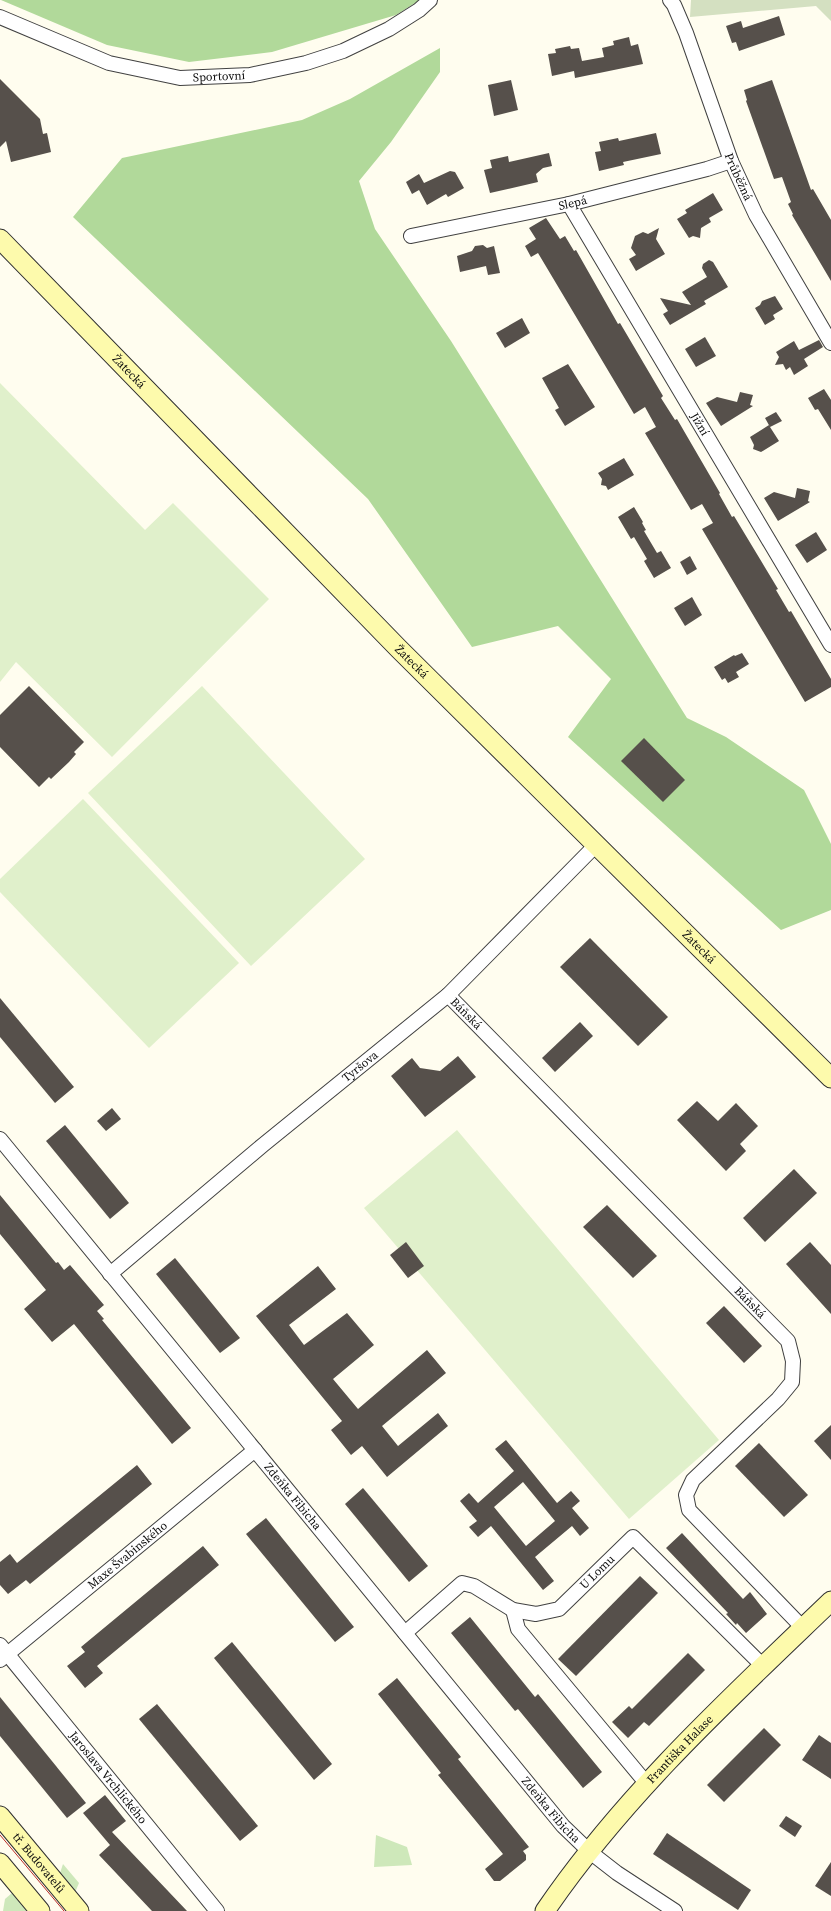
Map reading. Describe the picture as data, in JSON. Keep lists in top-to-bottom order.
{
  "streets": {
    "street": [
      "Sportovní",
      "Průběžná",
      "Slepá",
      "Žatecká",
      "Jižní",
      "Báňská",
      "Tyršova",
      "Zdeňka Fibicha",
      "Maxe Švabinského",
      "U Lomu",
      "Františka Halase",
      "Jaroslava Vrchlického",
      "tř. Budovatelů"
    ]
  },
  "crossings": [
    ["Průběžná", "Slepá"],
    ["Slepá", "Jižní"],
    ["Žatecká", "Tyršova"],
    ["Báňská", "Tyršova"],
    ["Báňská", "Františka Halase"],
    ["Tyršova", "Zdeňka Fibicha"],
    ["Zdeňka Fibicha", "Maxe Švabinského"],
    ["Zdeňka Fibicha", "U Lomu"],
    ["Zdeňka Fibicha", "Františka Halase"],
    ["Maxe Švabinského", "Jaroslava Vrchlického"],
    ["U Lomu", "Františka Halase"]
  ]
}
